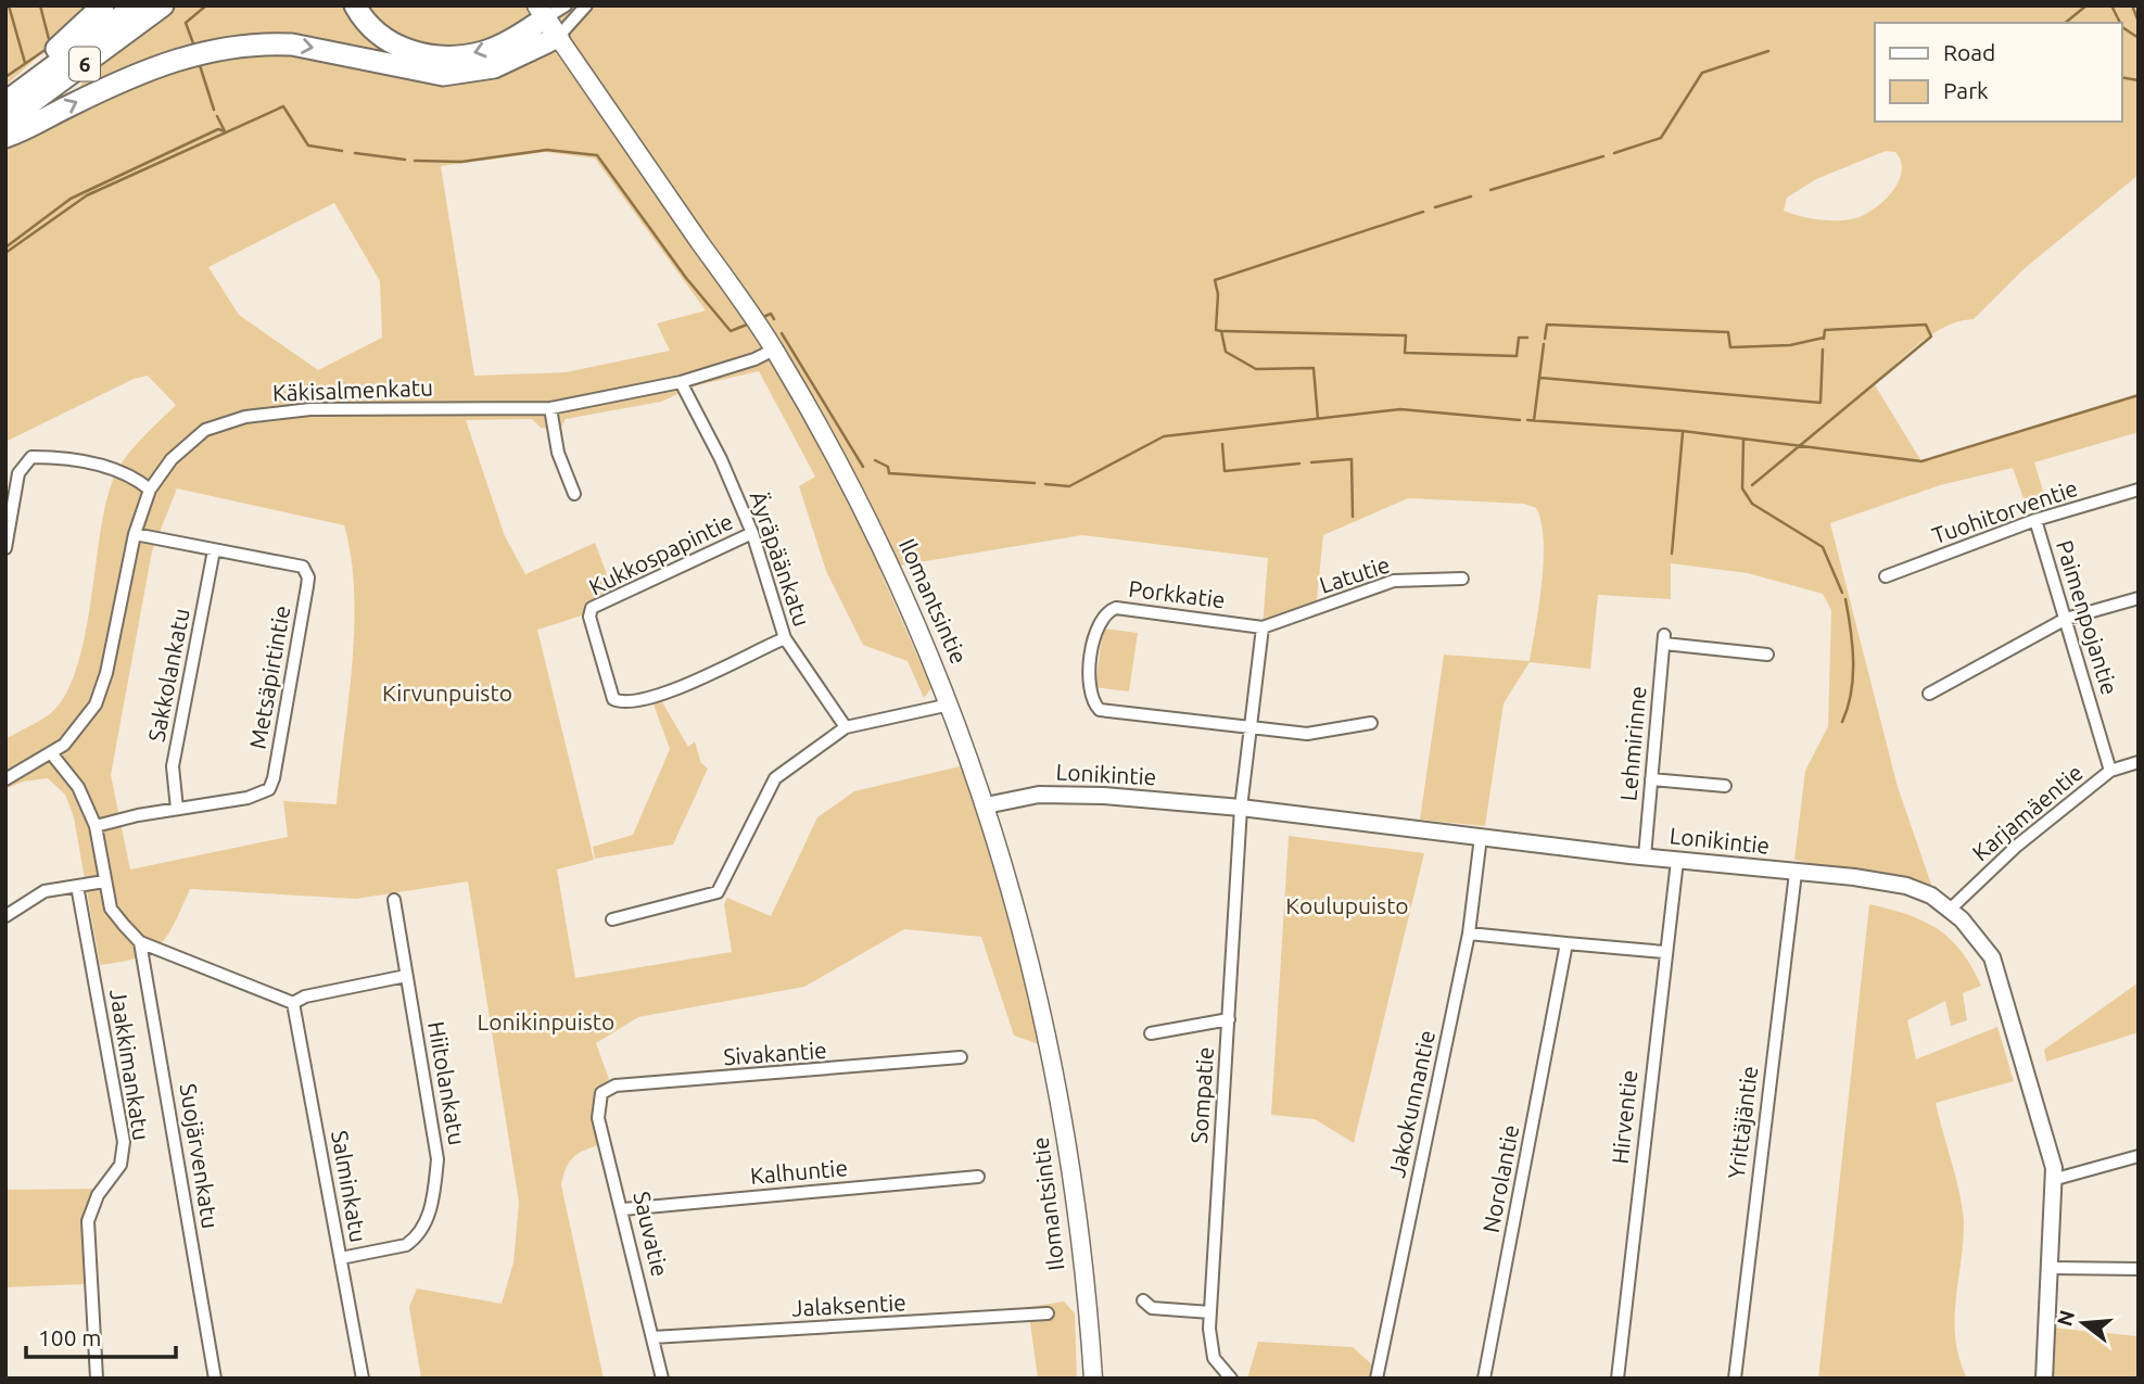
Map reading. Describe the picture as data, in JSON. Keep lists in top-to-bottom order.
{
  "streets": {
    "highway": ["6"],
    "main road": ["Ilomantsintie"],
    "street": [
      "Käkisalmenkatu",
      "Tuohitorventie",
      "Kukkospapintie",
      "Äyräpäänkatu",
      "Latutie",
      "Porkkatie",
      "Paimenpojantie",
      "Sakkolankatu",
      "Metsäpirtintie",
      "Lehmirinne",
      "Lonikintie",
      "Karjamäentie",
      "Sivakantie",
      "Jaakkimankatu",
      "Hiitolankatu",
      "Sompatie",
      "Jakokunnantie",
      "Hirventie",
      "Yrittäjäntie",
      "Suojärvenkatu",
      "Kalhuntie",
      "Norolantie",
      "Salminkatu",
      "Sauvatie",
      "Jalaksentie"
    ]
  },
  "crossings": [
    ["Käkisalmenkatu", "Äyräpäänkatu"],
    ["Käkisalmenkatu", "Ilomantsintie"],
    ["Käkisalmenkatu", "Metsäpirtintie"],
    ["Tuohitorventie", "Paimenpojantie"],
    ["Kukkospapintie", "Äyräpäänkatu"],
    ["Latutie", "Porkkatie"],
    ["Ilomantsintie", "Lonikintie"],
    ["Paimenpojantie", "Karjamäentie"],
    ["Sakkolankatu", "Metsäpirtintie"],
    ["Lehmirinne", "Lonikintie"],
    ["Lonikintie", "Karjamäentie"],
    ["Lonikintie", "Sompatie"],
    ["Lonikintie", "Jakokunnantie"],
    ["Lonikintie", "Hirventie"],
    ["Lonikintie", "Yrittäjäntie"],
    ["Sivakantie", "Sauvatie"],
    ["Hiitolankatu", "Salminkatu"],
    ["Kalhuntie", "Sauvatie"],
    ["Sauvatie", "Jalaksentie"]
  ],
  "parks": ["Kirvunpuisto", "Koulupuisto", "Lonikinpuisto"],
  "legend": ["Road", "Park"],
  "scale_bar": "100 m",
  "north": "left"
}
